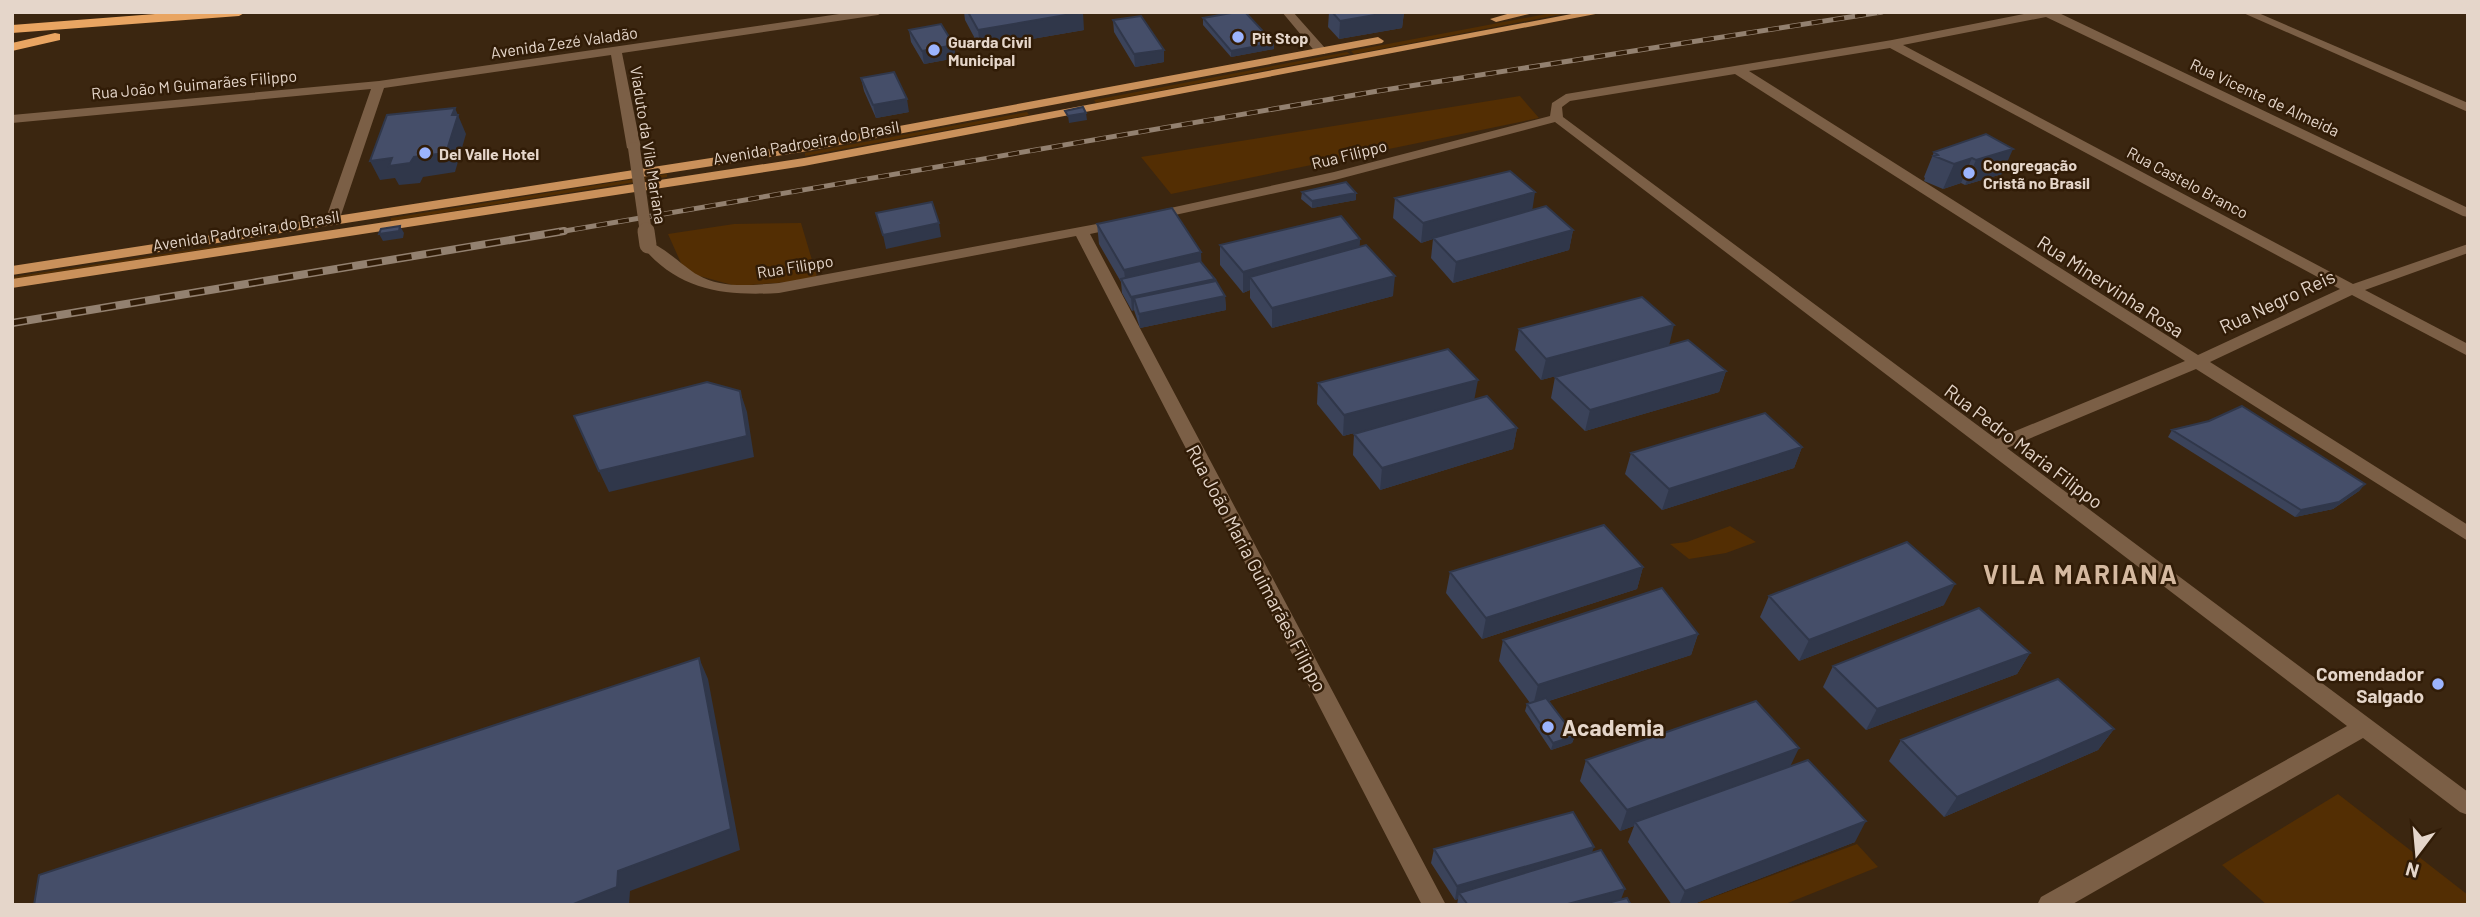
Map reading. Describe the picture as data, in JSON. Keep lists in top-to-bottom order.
{
  "streets": {
    "main road": ["Avenida Padroeira do Brasil"],
    "street": [
      "Avenida Zezé Valadão",
      "Rua João M Guimarães Filippo",
      "Rua Vicente de Almeida",
      "Viaduto da Vila Mariana",
      "Rua Filippo",
      "Rua Castelo Branco",
      "Rua Minervinha Rosa",
      "Rua Negro Reis",
      "Rua Pedro Maria Filippo",
      "Rua João Maria Guimarães Filippo"
    ]
  },
  "crossings": [
    ["Avenida Zezé Valadão", "Rua João M Guimarães Filippo"],
    ["Avenida Zezé Valadão", "Viaduto da Vila Mariana"],
    ["Viaduto da Vila Mariana", "Rua Filippo"],
    ["Rua Filippo", "Rua Pedro Maria Filippo"],
    ["Rua Filippo", "Rua João Maria Guimarães Filippo"],
    ["Rua Castelo Branco", "Rua Negro Reis"],
    ["Rua Minervinha Rosa", "Rua Negro Reis"],
    ["Rua Negro Reis", "Rua Pedro Maria Filippo"]
  ],
  "districts": ["VILA MARIANA"],
  "places": [
    "Pit Stop",
    "Guarda Civil Municipal",
    "Del Valle Hotel",
    "Congregação Cristã no Brasil",
    "Comendador Salgado",
    "Academia"
  ],
  "north": "bottom"
}
